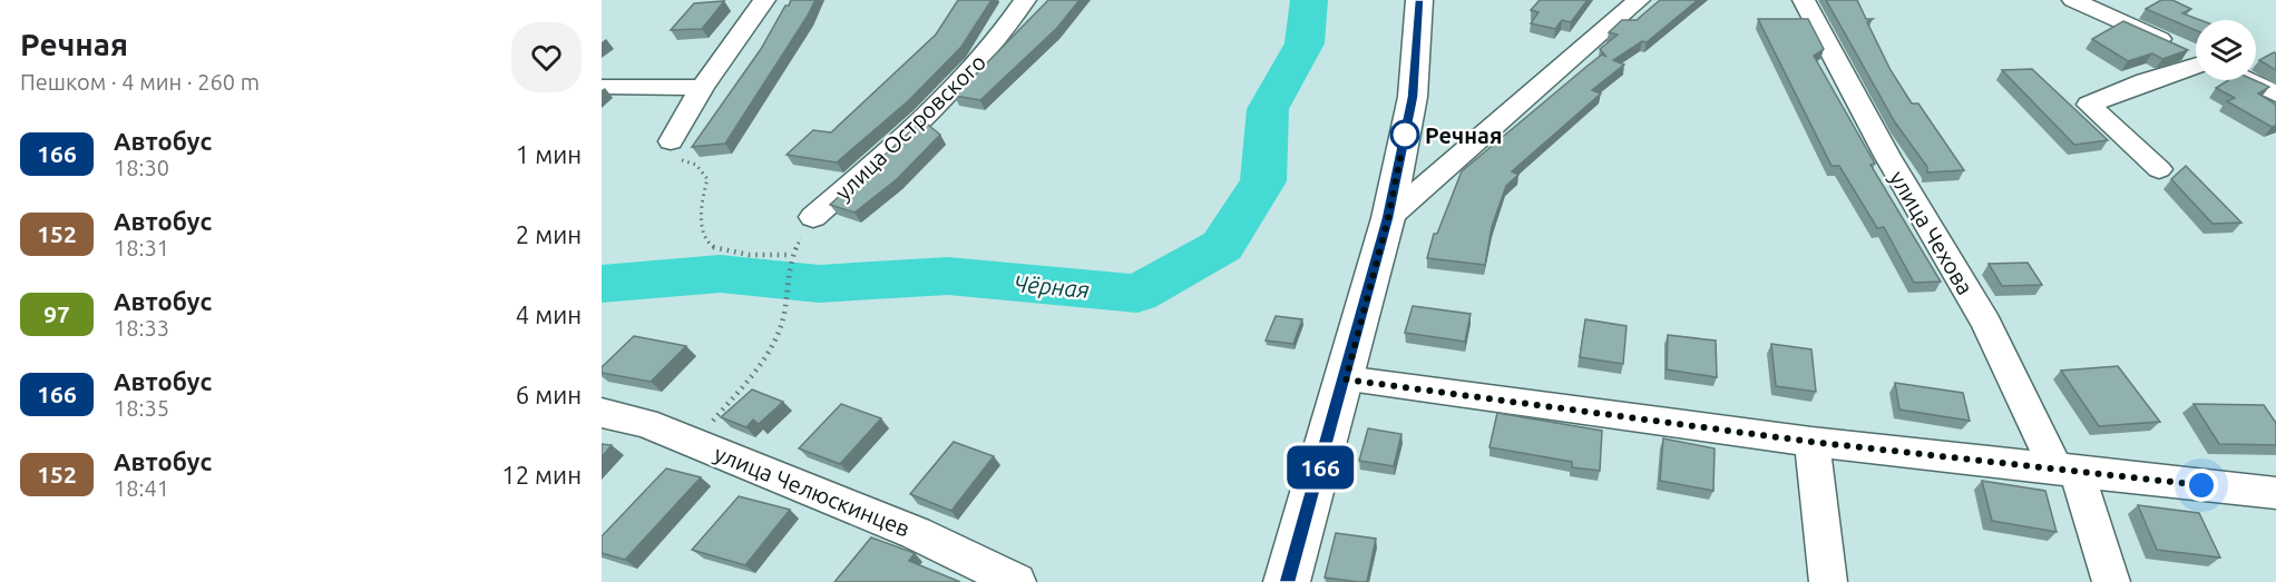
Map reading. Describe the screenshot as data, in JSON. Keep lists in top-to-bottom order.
{
  "streets": {
    "street": ["улица Островского", "улица Чехова", "улица Челюскинцев"]
  },
  "water": ["Чёрная"],
  "places": ["Речная"],
  "lines": ["bus line 166"],
  "page": {
    "heading": ["Речная", "Пешком · 4 мин · 260 m"],
    "on_map": "166",
    "list": [
      {
        "mark": "166",
        "name": "Автобус",
        "note": "18:30",
        "value": "1 мин"
      },
      {
        "mark": "152",
        "name": "Автобус",
        "note": "18:31",
        "value": "2 мин"
      },
      {
        "mark": "97",
        "name": "Автобус",
        "note": "18:33",
        "value": "4 мин"
      },
      {
        "mark": "166",
        "name": "Автобус",
        "note": "18:35",
        "value": "6 мин"
      },
      {
        "mark": "152",
        "name": "Автобус",
        "note": "18:41",
        "value": "12 мин"
      }
    ]
  }
}
